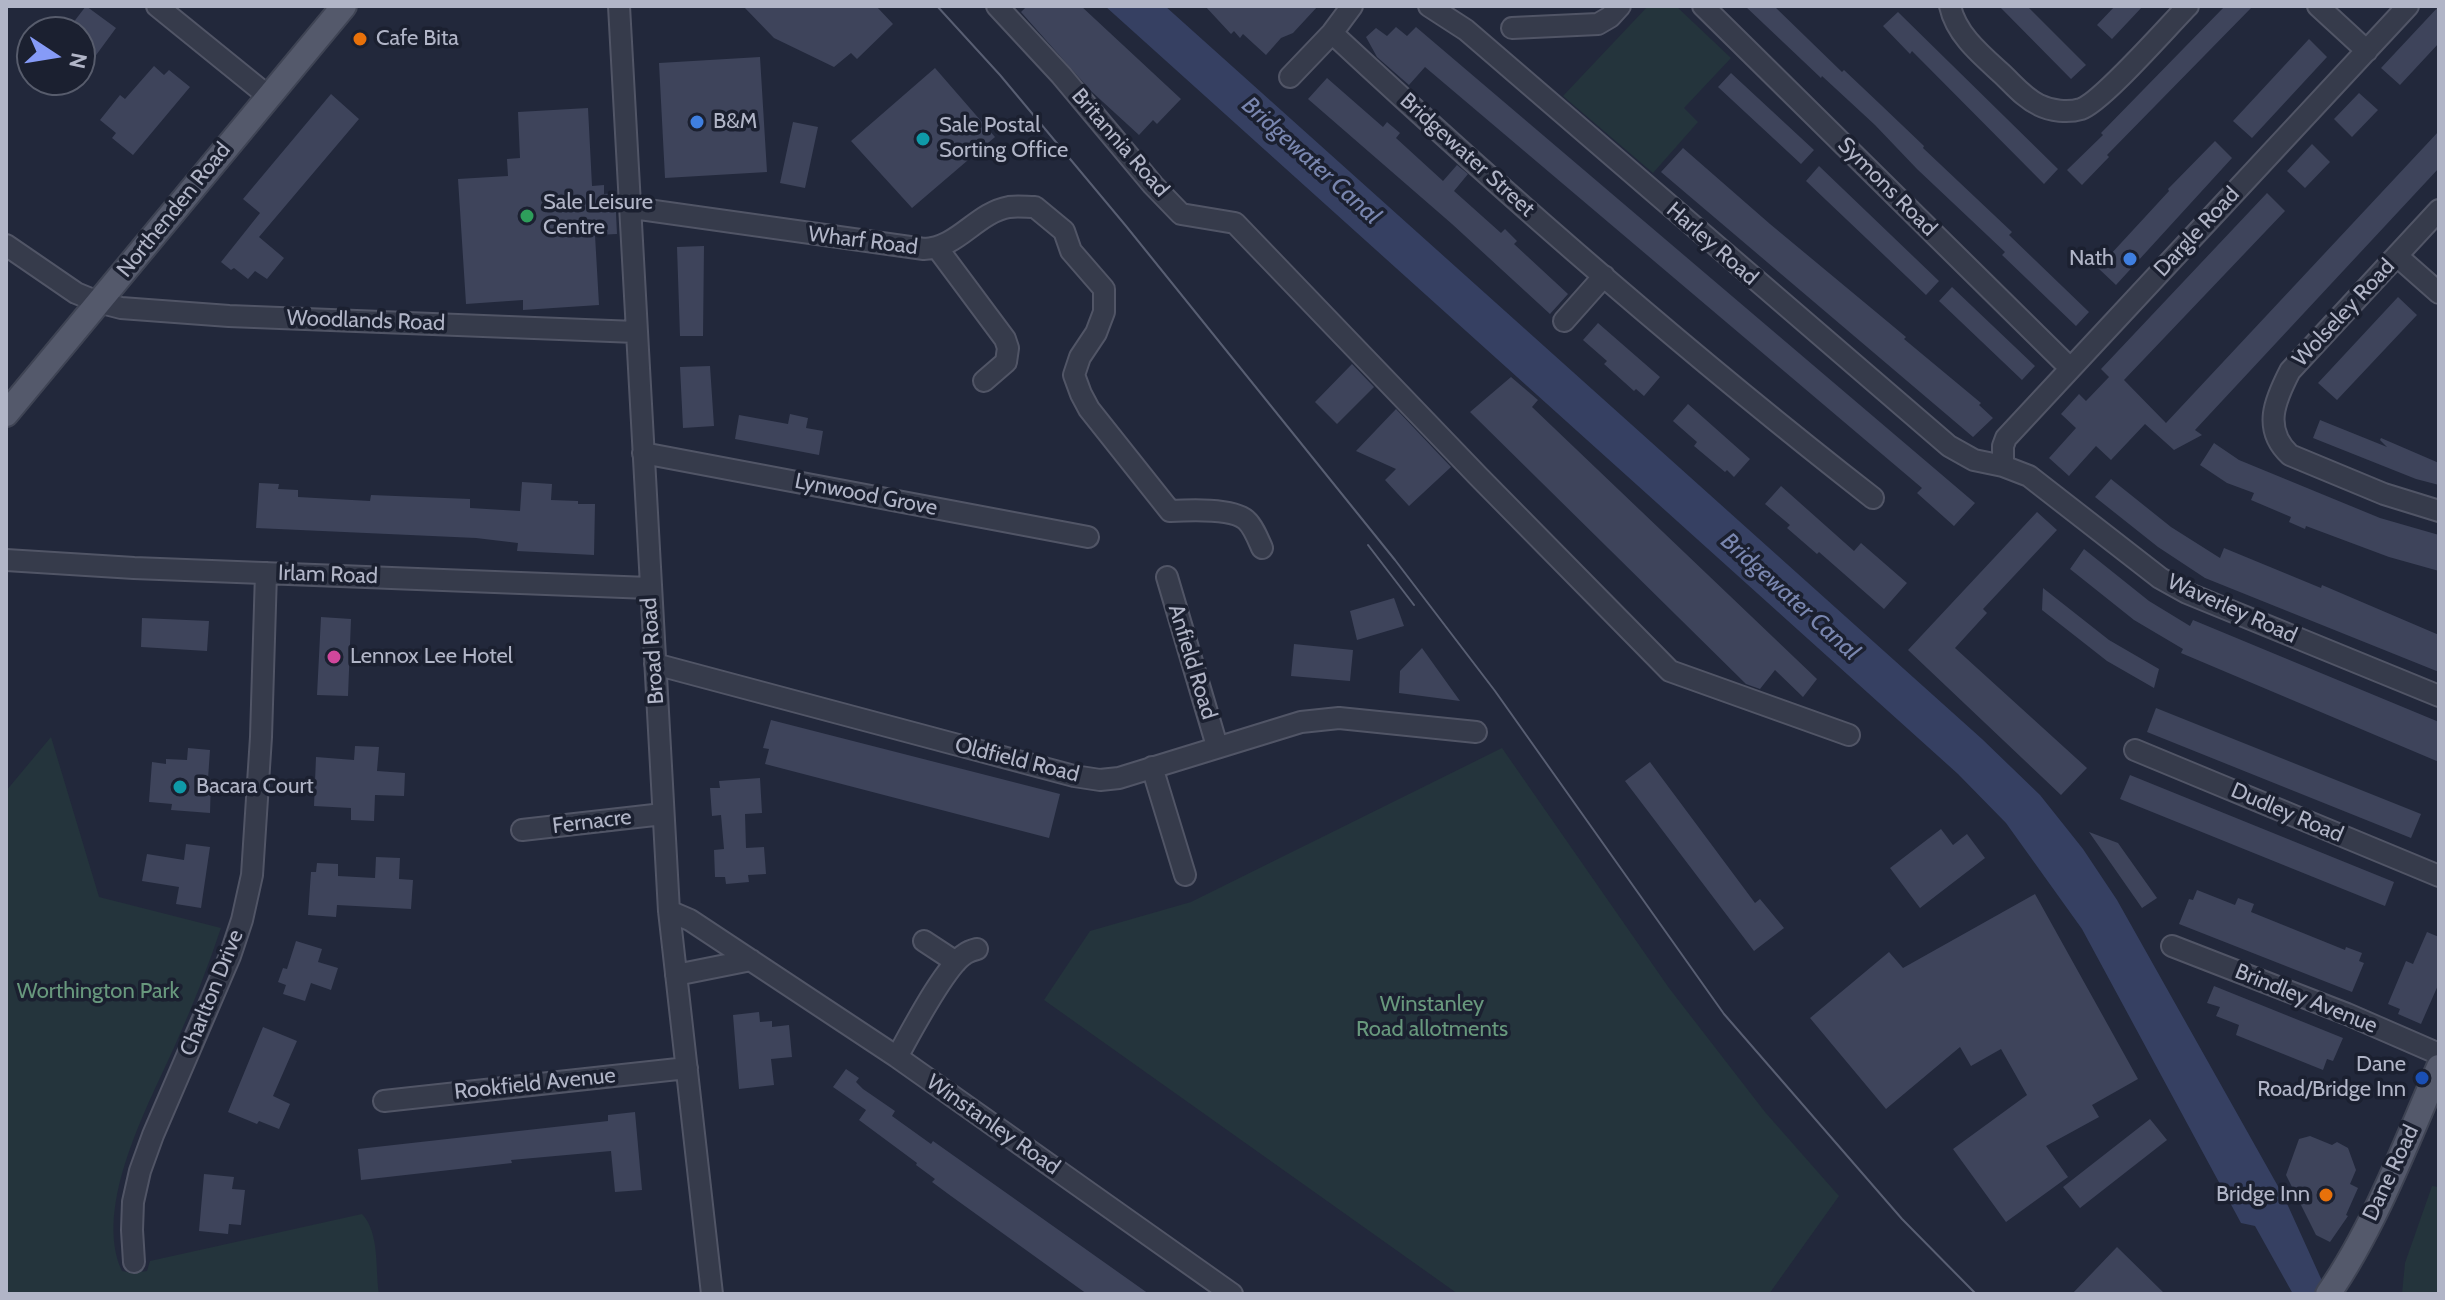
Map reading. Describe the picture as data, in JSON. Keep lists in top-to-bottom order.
{
  "streets": {
    "main road": ["Northenden Road", "Dane Road"],
    "street": [
      "Britannia Road",
      "Bridgewater Street",
      "Symons Road",
      "Dargle Road",
      "Wharf Road",
      "Harley Road",
      "Wolseley Road",
      "Woodlands Road",
      "Lynwood Grove",
      "Irlam Road",
      "Waverley Road",
      "Broad Road",
      "Anfield Road",
      "Oldfield Road",
      "Dudley Road",
      "Fernacre",
      "Charlton Drive",
      "Brindley Avenue",
      "Rookfield Avenue",
      "Winstanley Road"
    ]
  },
  "crossings": [
    ["Symons Road", "Dargle Road"],
    ["Northenden Road", "Woodlands Road"],
    ["Dargle Road", "Harley Road"],
    ["Dargle Road", "Waverley Road"],
    ["Wharf Road", "Broad Road"],
    ["Harley Road", "Waverley Road"],
    ["Woodlands Road", "Broad Road"],
    ["Lynwood Grove", "Broad Road"],
    ["Irlam Road", "Broad Road"],
    ["Irlam Road", "Charlton Drive"],
    ["Broad Road", "Oldfield Road"],
    ["Broad Road", "Fernacre"],
    ["Broad Road", "Rookfield Avenue"],
    ["Broad Road", "Winstanley Road"],
    ["Anfield Road", "Oldfield Road"]
  ],
  "water": ["Bridgewater Canal"],
  "parks": ["Worthington Park", "Winstanley Road allotments"],
  "places": [
    "Cafe Bita",
    "B&M",
    "Sale Postal Sorting Office",
    "Sale Leisure Centre",
    "Nath",
    "Lennox Lee Hotel",
    "Bacara Court",
    "Dane Road/Bridge Inn",
    "Bridge Inn"
  ],
  "north": "right"
}
